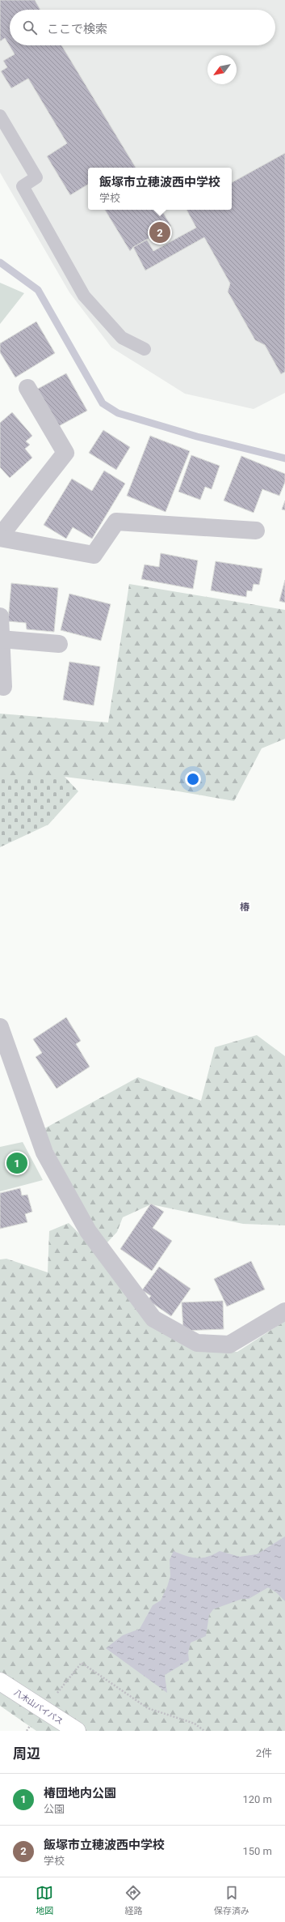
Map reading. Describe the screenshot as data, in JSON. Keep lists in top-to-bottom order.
{
  "streets": {
    "highway": ["八木山バイパス"]
  },
  "districts": ["椿"],
  "north": "bottom left",
  "page": {
    "search": "ここで検索",
    "popup": ["飯塚市立穂波西中学校", "学校"],
    "pins": ["2", "1"],
    "heading": ["周辺", "2件"],
    "list": [
      {
        "mark": "1",
        "name": "椿団地内公園",
        "note": "公園",
        "value": "120 m"
      },
      {
        "mark": "2",
        "name": "飯塚市立穂波西中学校",
        "note": "学校",
        "value": "150 m"
      }
    ],
    "nav": ["地図", "経路", "保存済み"]
  }
}
